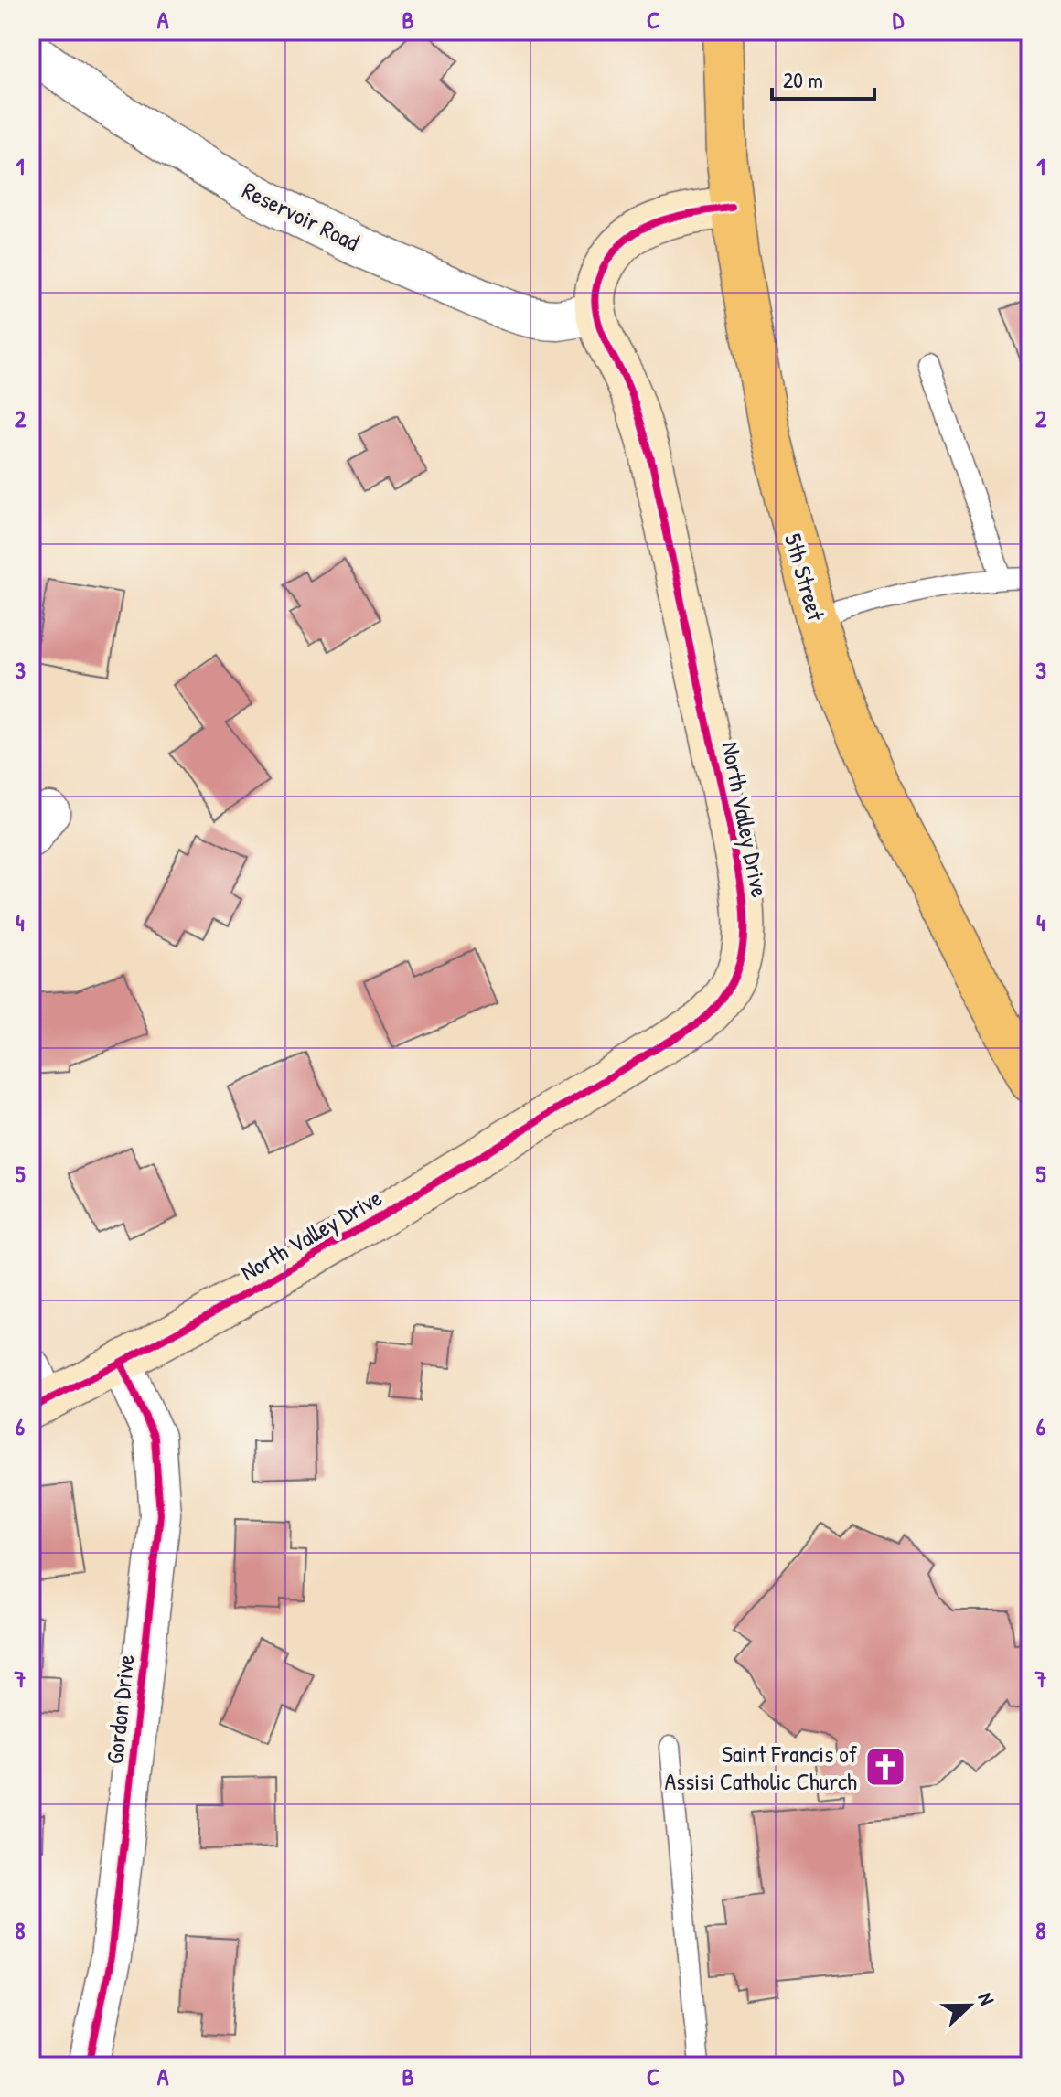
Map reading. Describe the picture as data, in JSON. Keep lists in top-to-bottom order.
{
  "streets": {
    "main road": ["5th Street"],
    "street": ["Reservoir Road", "North Valley Drive", "Gordon Drive"]
  },
  "crossings": [
    ["Reservoir Road", "North Valley Drive"],
    ["5th Street", "North Valley Drive"],
    ["North Valley Drive", "Gordon Drive"]
  ],
  "places": {
    "church": ["Saint Francis of Assisi Catholic Church"]
  },
  "scale_bar": "20 m",
  "north": "right",
  "grid": {
    "columns": [
      "A",
      "B",
      "C",
      "D"
    ],
    "rows": [
      "1",
      "2",
      "3",
      "4",
      "5",
      "6",
      "7",
      "8"
    ]
  }
}
